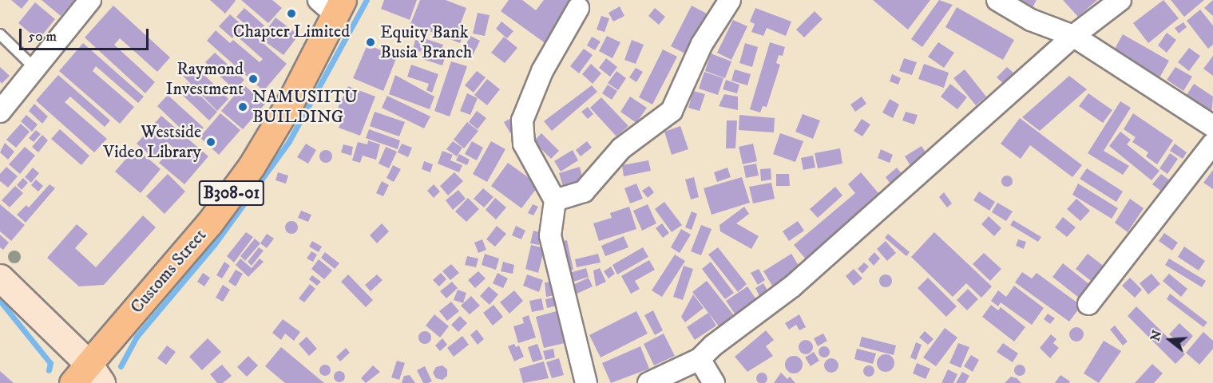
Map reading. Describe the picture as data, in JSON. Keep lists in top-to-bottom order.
{
  "streets": {
    "highway": ["B308-01", "Customs Street"]
  },
  "places": [
    "Chapter Limited",
    "Equity Bank Busia Branch",
    "Raymond Investment",
    "NAMUSIITU BUILDING",
    "Westside Video Library"
  ],
  "scale_bar": "50 m",
  "north": "left"
}
